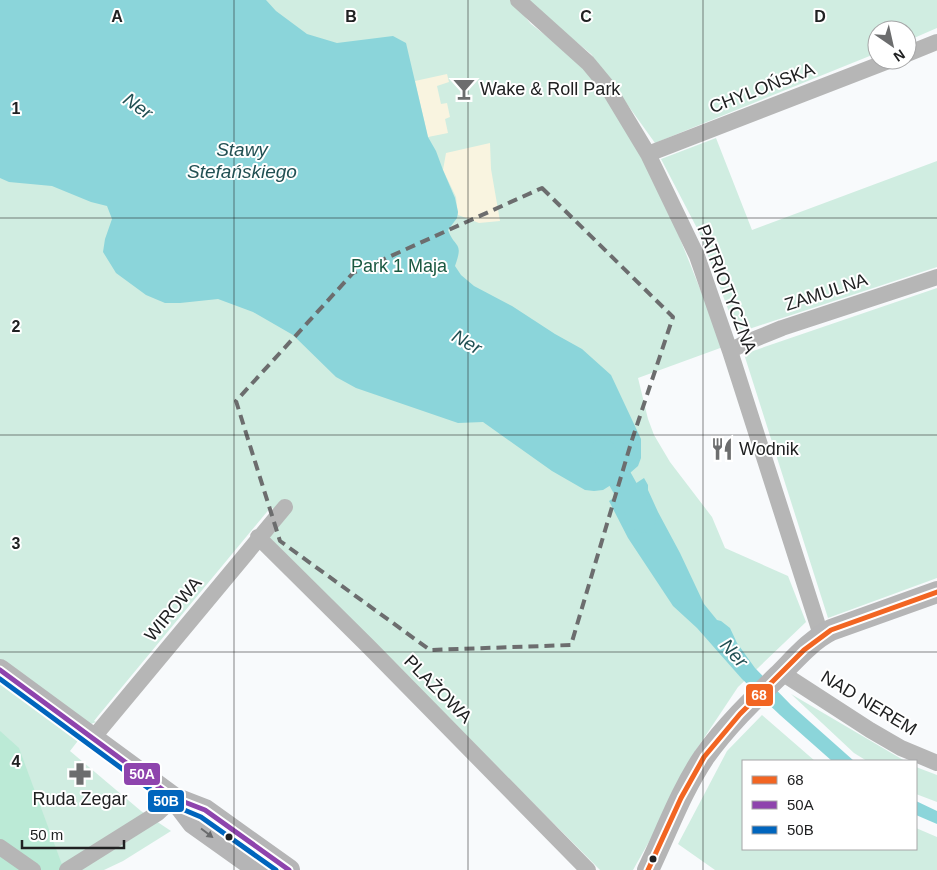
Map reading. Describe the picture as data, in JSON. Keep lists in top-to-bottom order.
{
  "streets": {
    "street": [
      "CHYLOŃSKA",
      "PATRIOTYCZNA",
      "ZAMULNA",
      "WIROWA",
      "PLAŻOWA",
      "NAD NEREM"
    ]
  },
  "crossings": [
    ["CHYLOŃSKA", "PATRIOTYCZNA"],
    ["PATRIOTYCZNA", "ZAMULNA"],
    ["WIROWA", "PLAŻOWA"]
  ],
  "water": ["Ner", "Stawy Stefańskiego"],
  "parks": ["Park 1 Maja"],
  "places": {
    "bar": ["Wake & Roll Park"],
    "restaurant": ["Wodnik"],
    "pharmacy": ["Ruda Zegar"]
  },
  "lines": ["transit line 68", "transit line 50A", "transit line 50B"],
  "legend": ["68", "50A", "50B"],
  "scale_bar": "50 m",
  "north": "bottom right",
  "grid": {
    "columns": [
      "A",
      "B",
      "C",
      "D"
    ],
    "rows": [
      "1",
      "2",
      "3",
      "4"
    ]
  }
}
